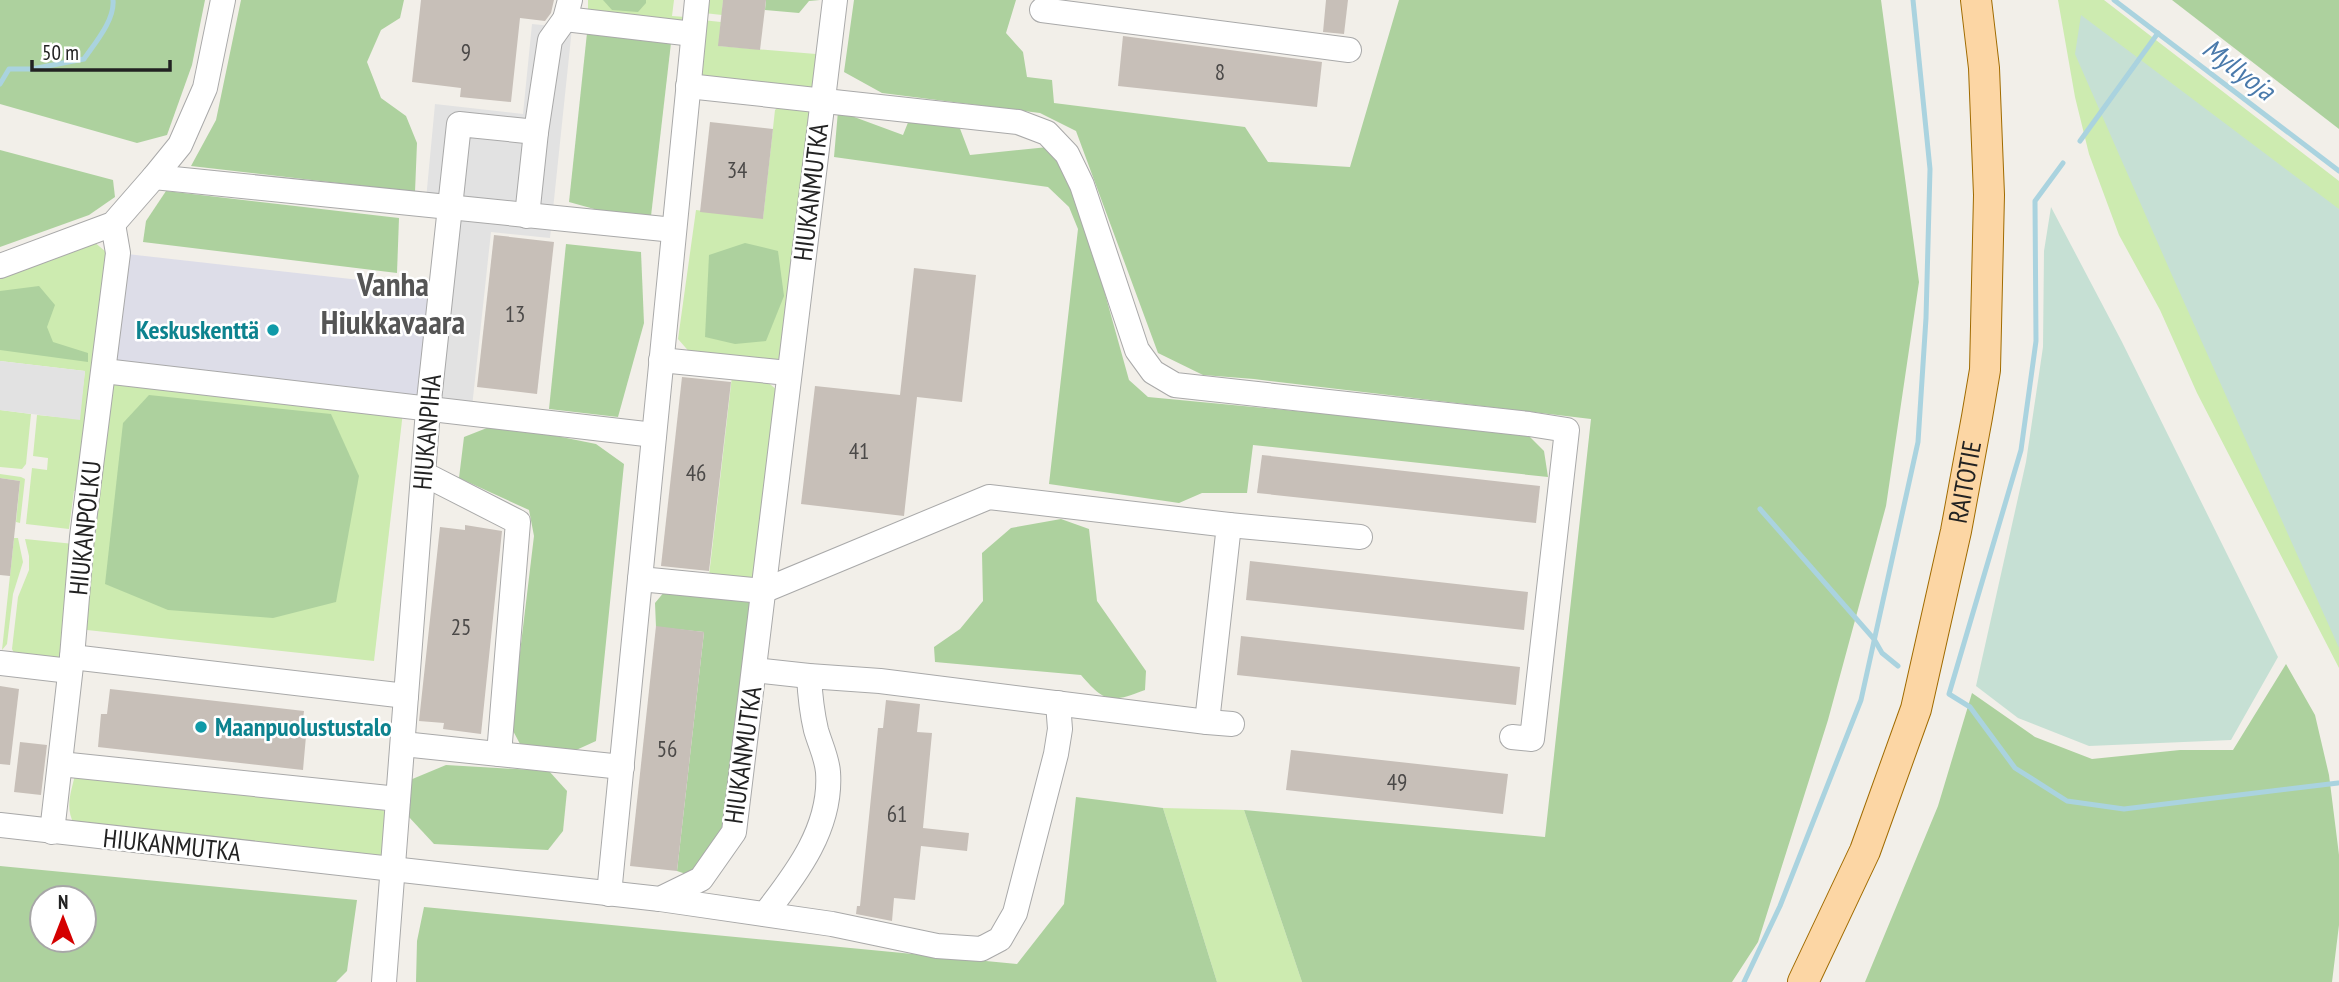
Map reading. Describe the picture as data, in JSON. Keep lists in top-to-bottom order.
{
  "streets": {
    "main road": ["RAITOTIE"],
    "street": ["HIUKANMUTKA", "HIUKANPIHA", "HIUKANPOLKU"]
  },
  "crossings": [
    ["HIUKANMUTKA", "HIUKANPIHA"],
    ["HIUKANMUTKA", "HIUKANPOLKU"]
  ],
  "districts": ["Vanha Hiukkavaara"],
  "water": ["Myllyoja"],
  "places": ["Keskuskenttä", "Maanpuolustustalo"],
  "house_numbers": [
    "9",
    "8",
    "34",
    "13",
    "41",
    "46",
    "25",
    "56",
    "49",
    "61"
  ],
  "scale_bar": "50 m",
  "north": "top"
}
